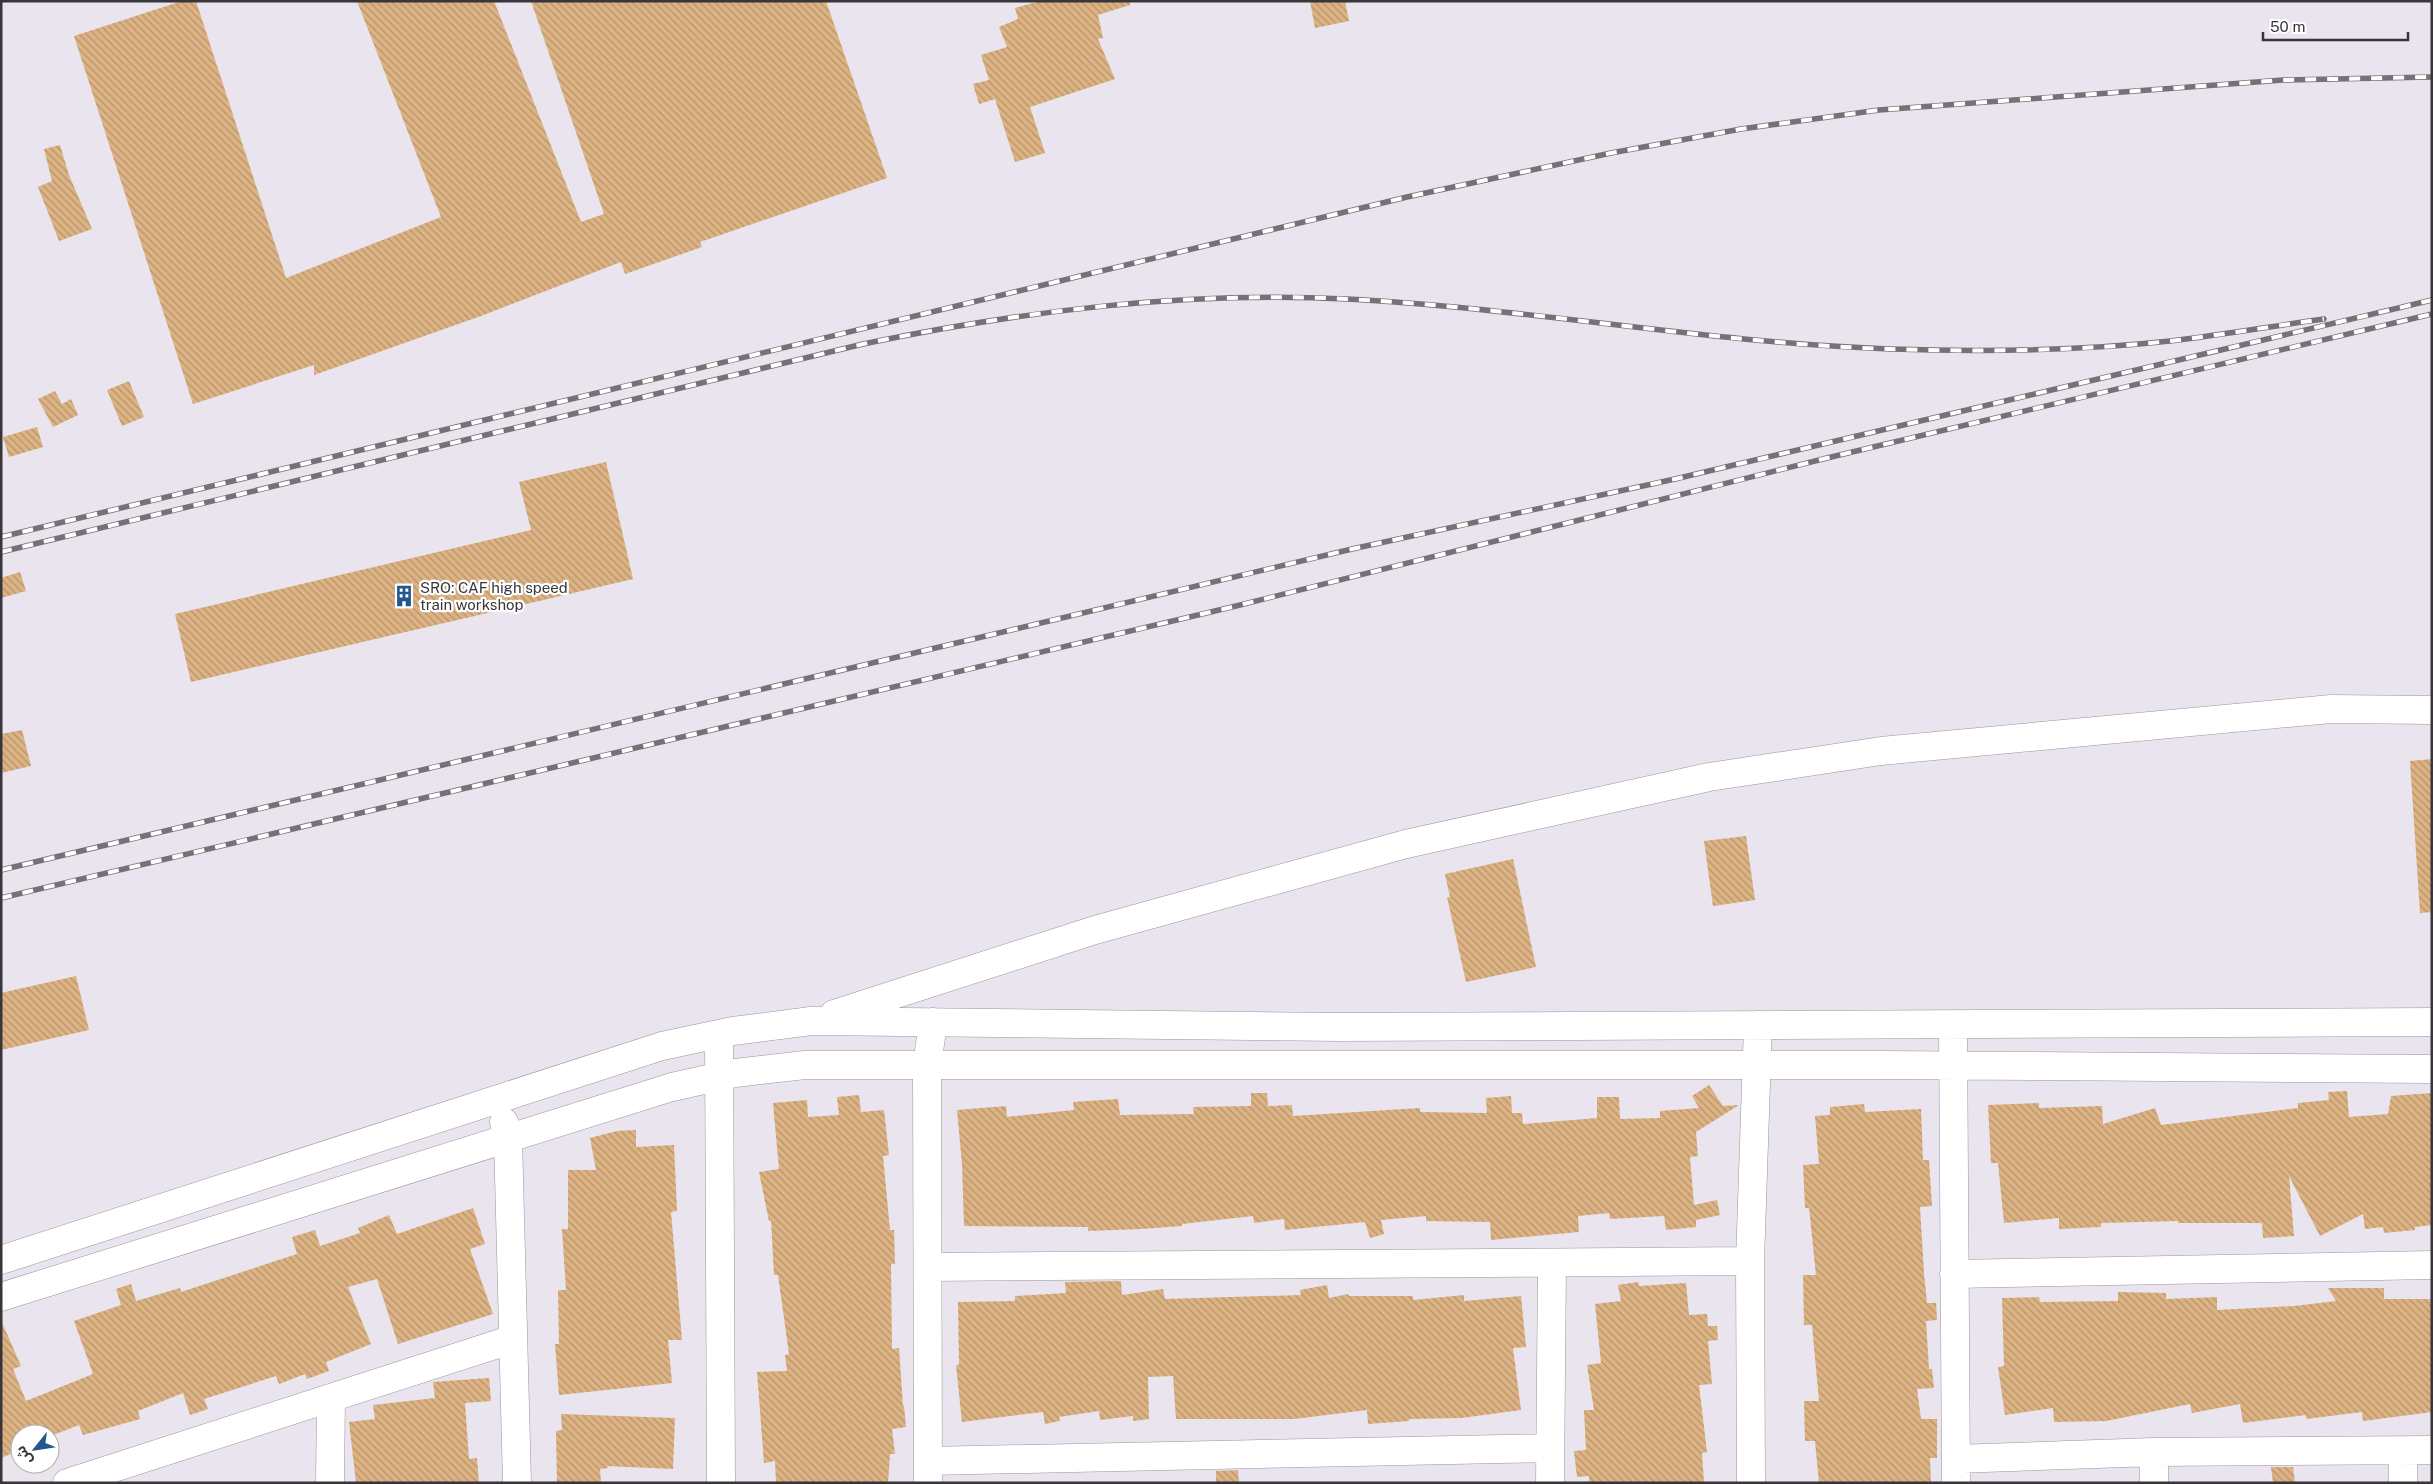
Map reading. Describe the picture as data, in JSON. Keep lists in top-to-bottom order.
{
  "places": {
    "building": ["SRO: CAF high speed train workshop"]
  },
  "scale_bar": "50 m",
  "north": "bottom left"
}
